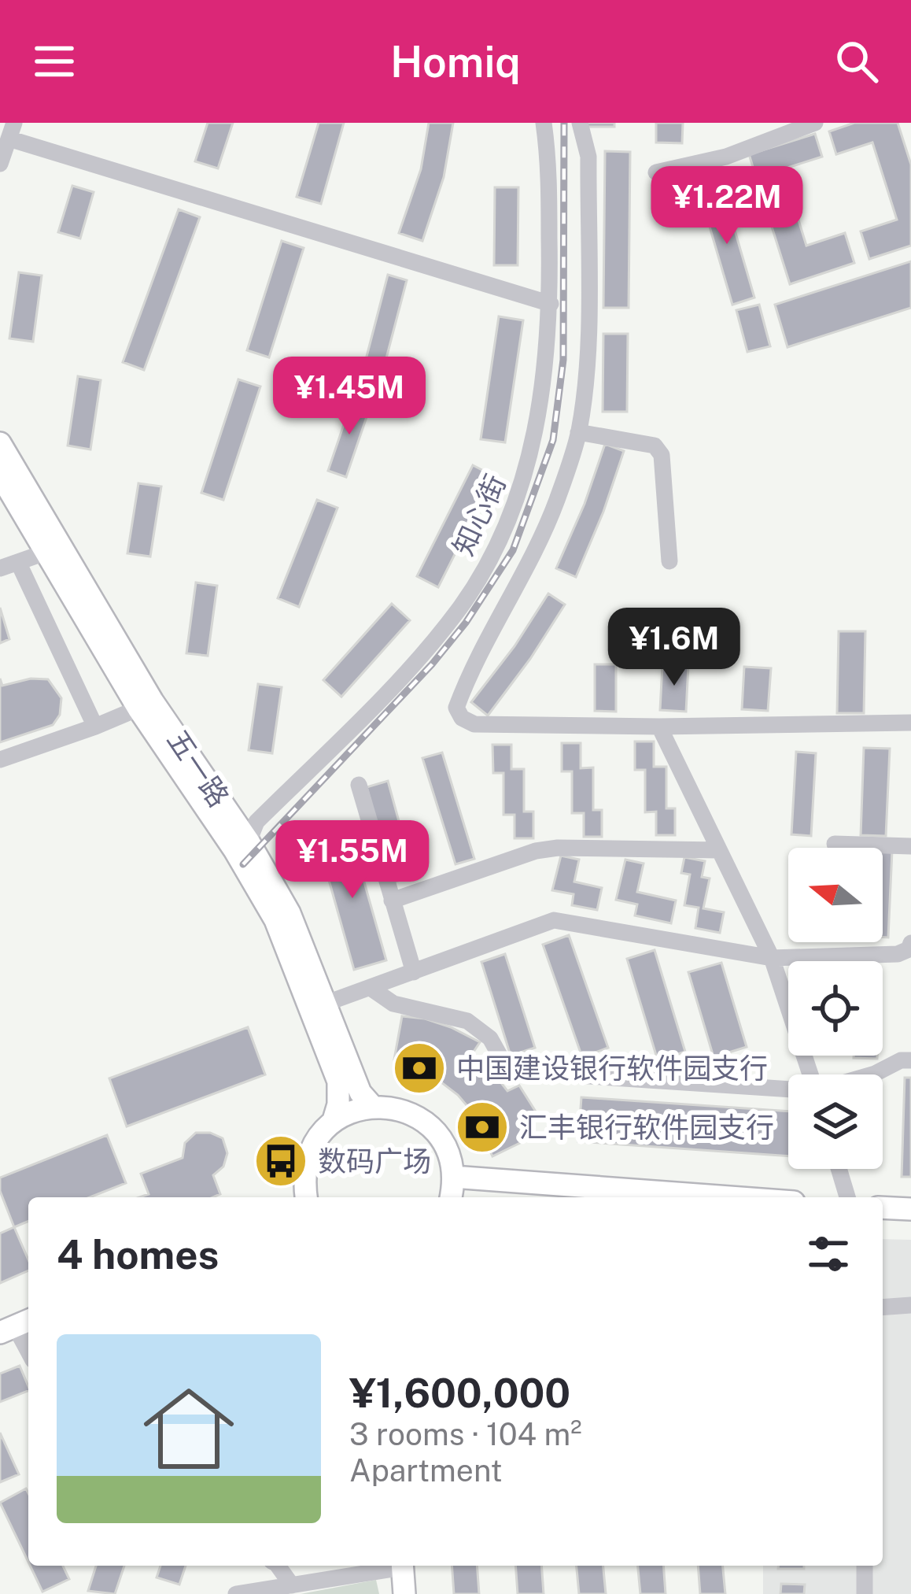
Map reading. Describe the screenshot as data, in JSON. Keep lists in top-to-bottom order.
{
  "streets": {
    "main road": ["五一路"],
    "street": ["知心街"]
  },
  "crossings": [
    ["知心街", "五一路"]
  ],
  "places": {
    "bank": ["中国建设银行软件园支行", "汇丰银行软件园支行"],
    "bus stop": ["数码广场"]
  },
  "north": "left",
  "page": {
    "header": "Homiq",
    "price": [
      "¥1.22M",
      "¥1.45M",
      "¥1.6M",
      "¥1.55M"
    ],
    "heading": "4 homes",
    "list": [
      {
        "name": "¥1,600,000",
        "note": "3 rooms · 104 m² · Apartment"
      }
    ]
  }
}
